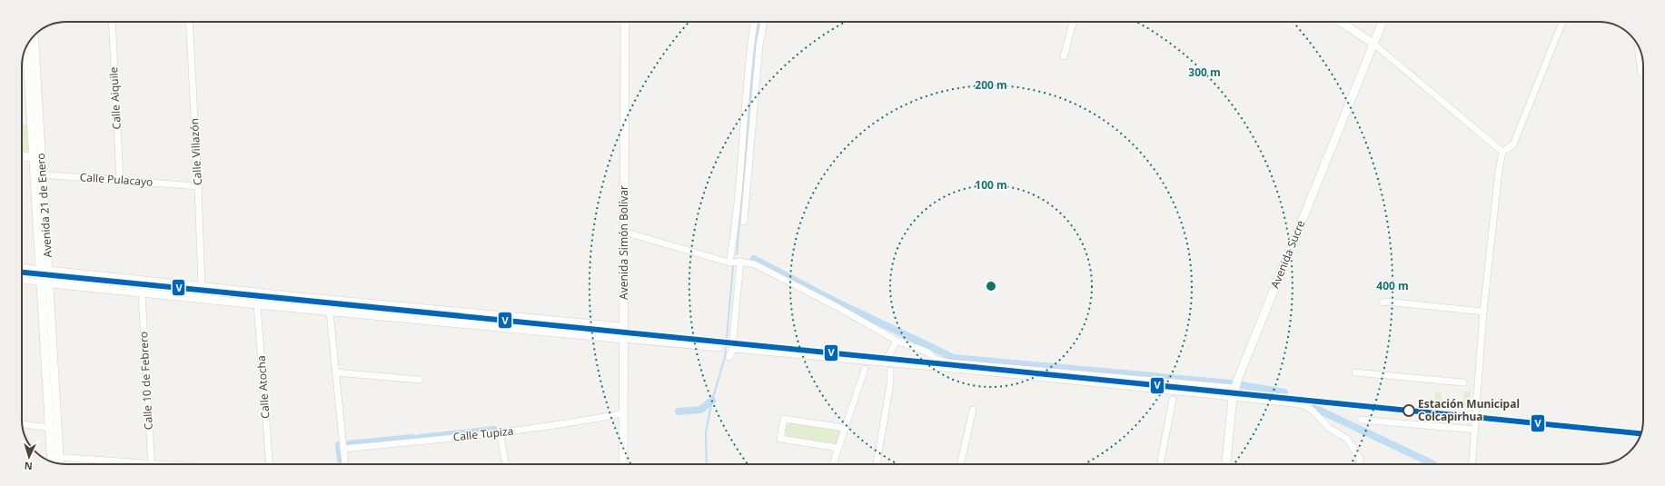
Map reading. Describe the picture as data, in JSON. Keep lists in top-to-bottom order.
{
  "streets": {
    "street": [
      "Calle Aiquile",
      "Calle Villazón",
      "Calle Pulacayo",
      "Avenida 21 de Enero",
      "Avenida Simón Bolívar",
      "Avenida Sucre",
      "Calle 10 de Febrero",
      "Calle Atocha",
      "Calle Tupiza"
    ]
  },
  "crossings": [
    ["Calle Aiquile", "Calle Pulacayo"],
    ["Calle Villazón", "Calle Pulacayo"],
    ["Calle Pulacayo", "Avenida 21 de Enero"],
    ["Avenida Simón Bolívar", "Calle Tupiza"]
  ],
  "places": ["Estación Municipal Colcapirhua"],
  "lines": ["transit line V"],
  "north": "bottom",
  "rings": [
    "300 m",
    "200 m",
    "100 m",
    "400 m"
  ]
}
